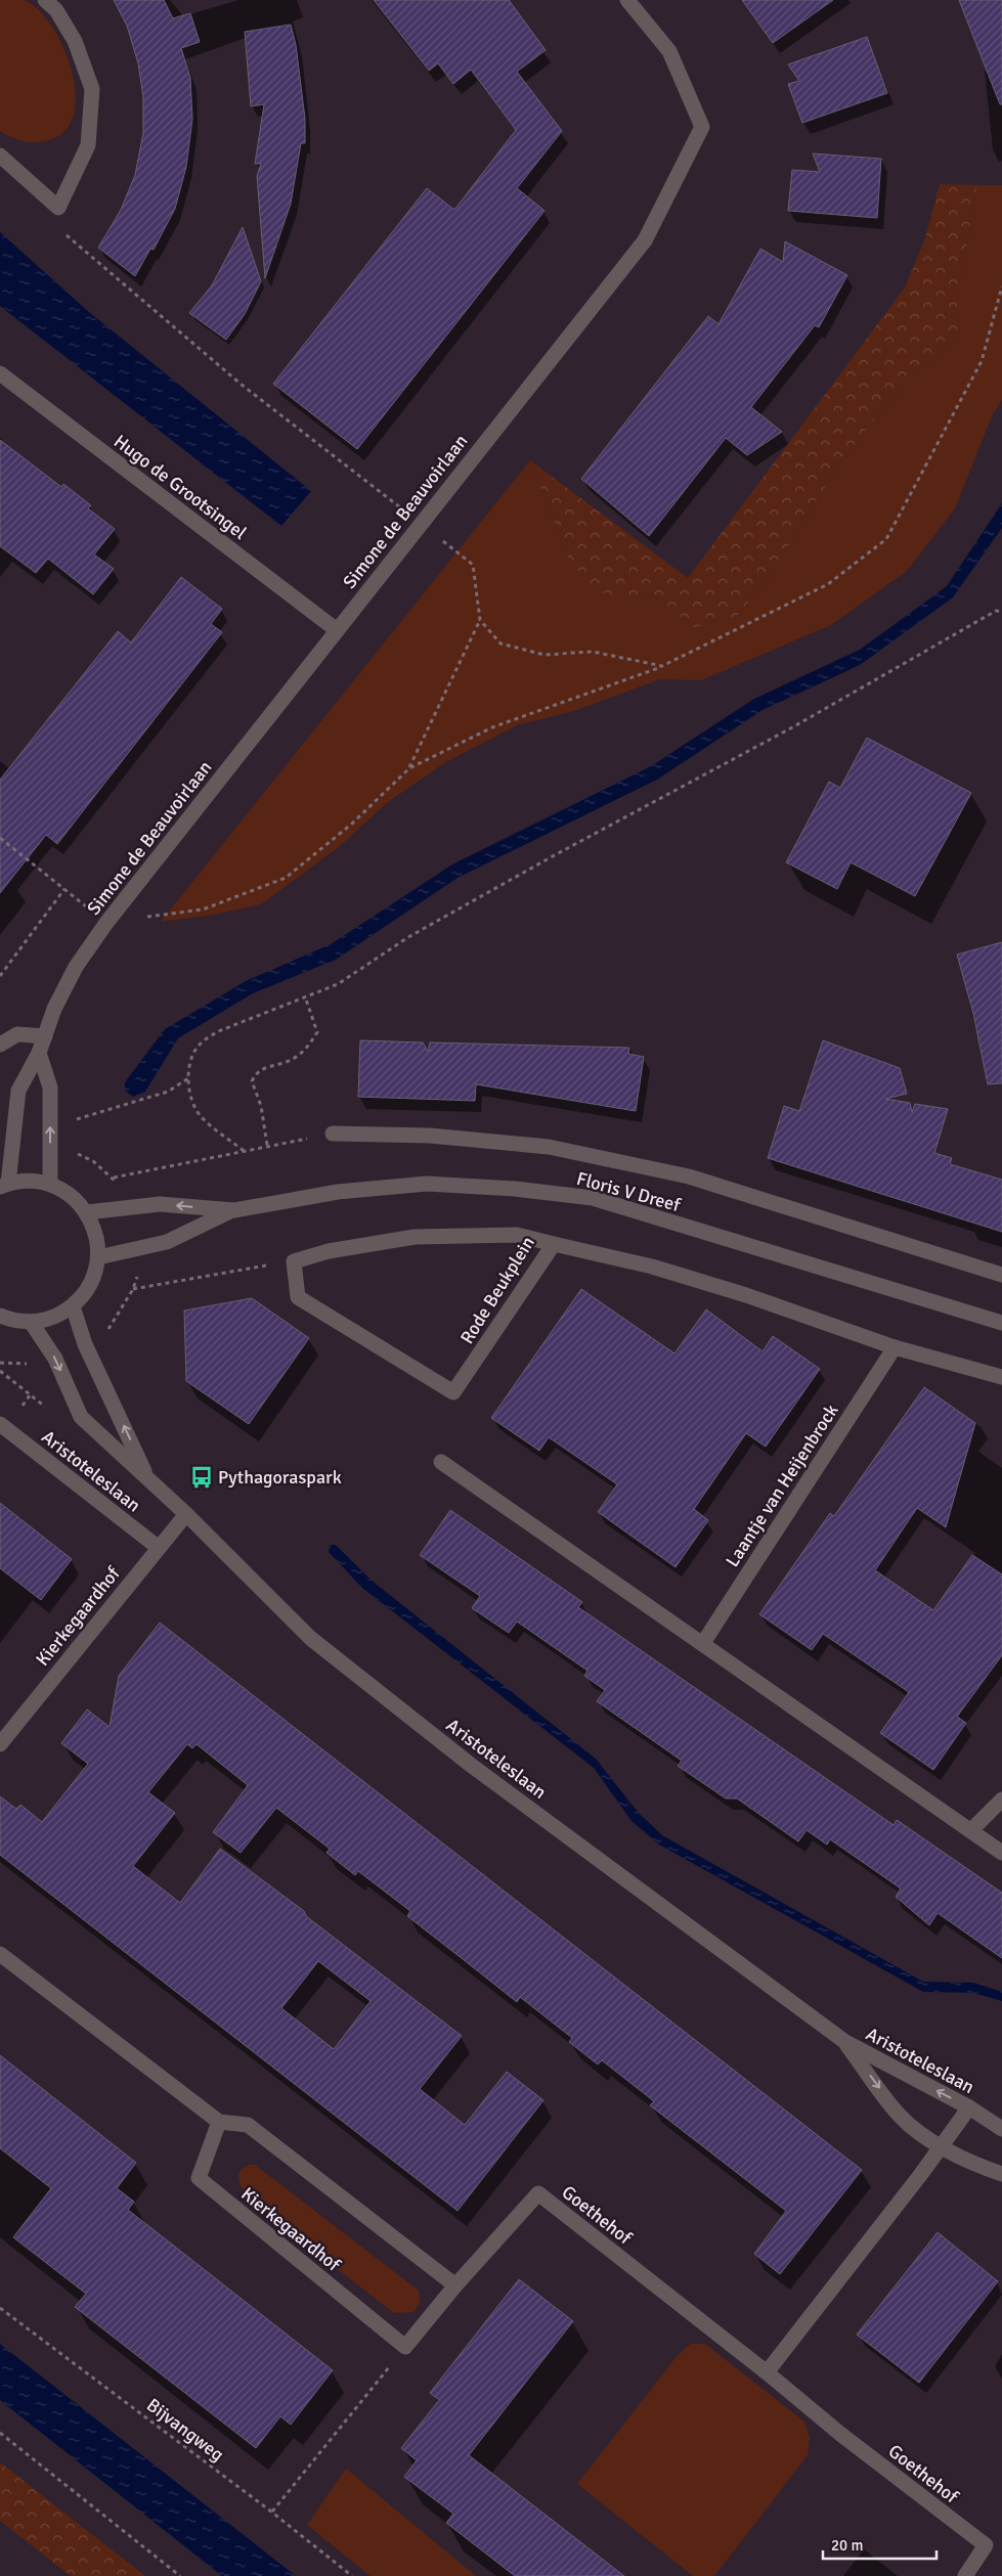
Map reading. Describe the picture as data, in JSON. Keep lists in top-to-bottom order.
{
  "streets": {
    "street": [
      "Hugo de Grootsingel",
      "Simone de Beauvoirlaan",
      "Floris V Dreef",
      "Rode Beukplein",
      "Aristoteleslaan",
      "Laantje van Heijenbrock",
      "Kierkegaardhof",
      "Goethehof"
    ],
    "path": ["Bijvangweg"]
  },
  "crossings": [
    ["Hugo de Grootsingel", "Simone de Beauvoirlaan"],
    ["Aristoteleslaan", "Kierkegaardhof"],
    ["Kierkegaardhof", "Goethehof"]
  ],
  "places": {
    "bus stop": ["Pythagoraspark"]
  },
  "scale_bar": "20 m"
}
